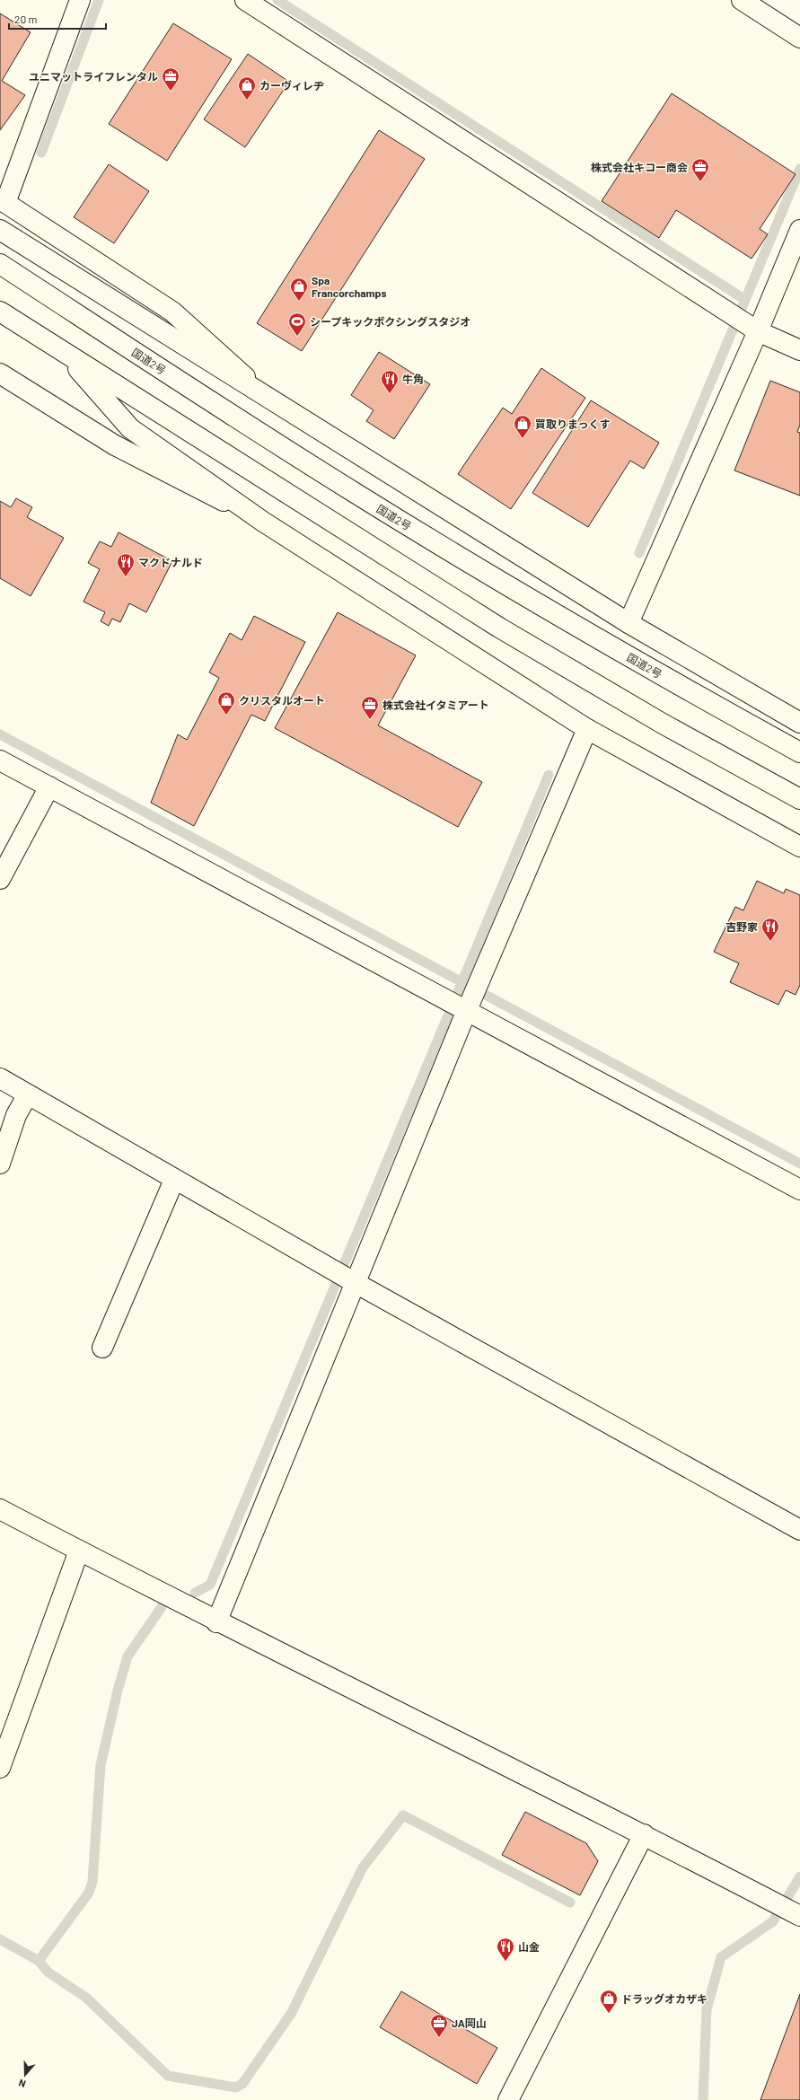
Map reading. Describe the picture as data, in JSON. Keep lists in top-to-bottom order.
{
  "streets": {
    "main road": ["国道2号"]
  },
  "places": {
    "office": [
      "ユニマットライフレンタル",
      "株式会社キコー商会",
      "株式会社イタミアート",
      "JA岡山"
    ],
    "shop": [
      "カーヴィレヂ",
      "Spa Francorchamps",
      "買取りまっくす",
      "クリスタルオート",
      "ドラッグオカザキ"
    ],
    "sports": ["シープキックボクシングスタジオ"],
    "restaurant": [
      "牛角",
      "マクドナルド",
      "吉野家",
      "山金"
    ]
  },
  "scale_bar": "20 m",
  "north": "bottom"
}
